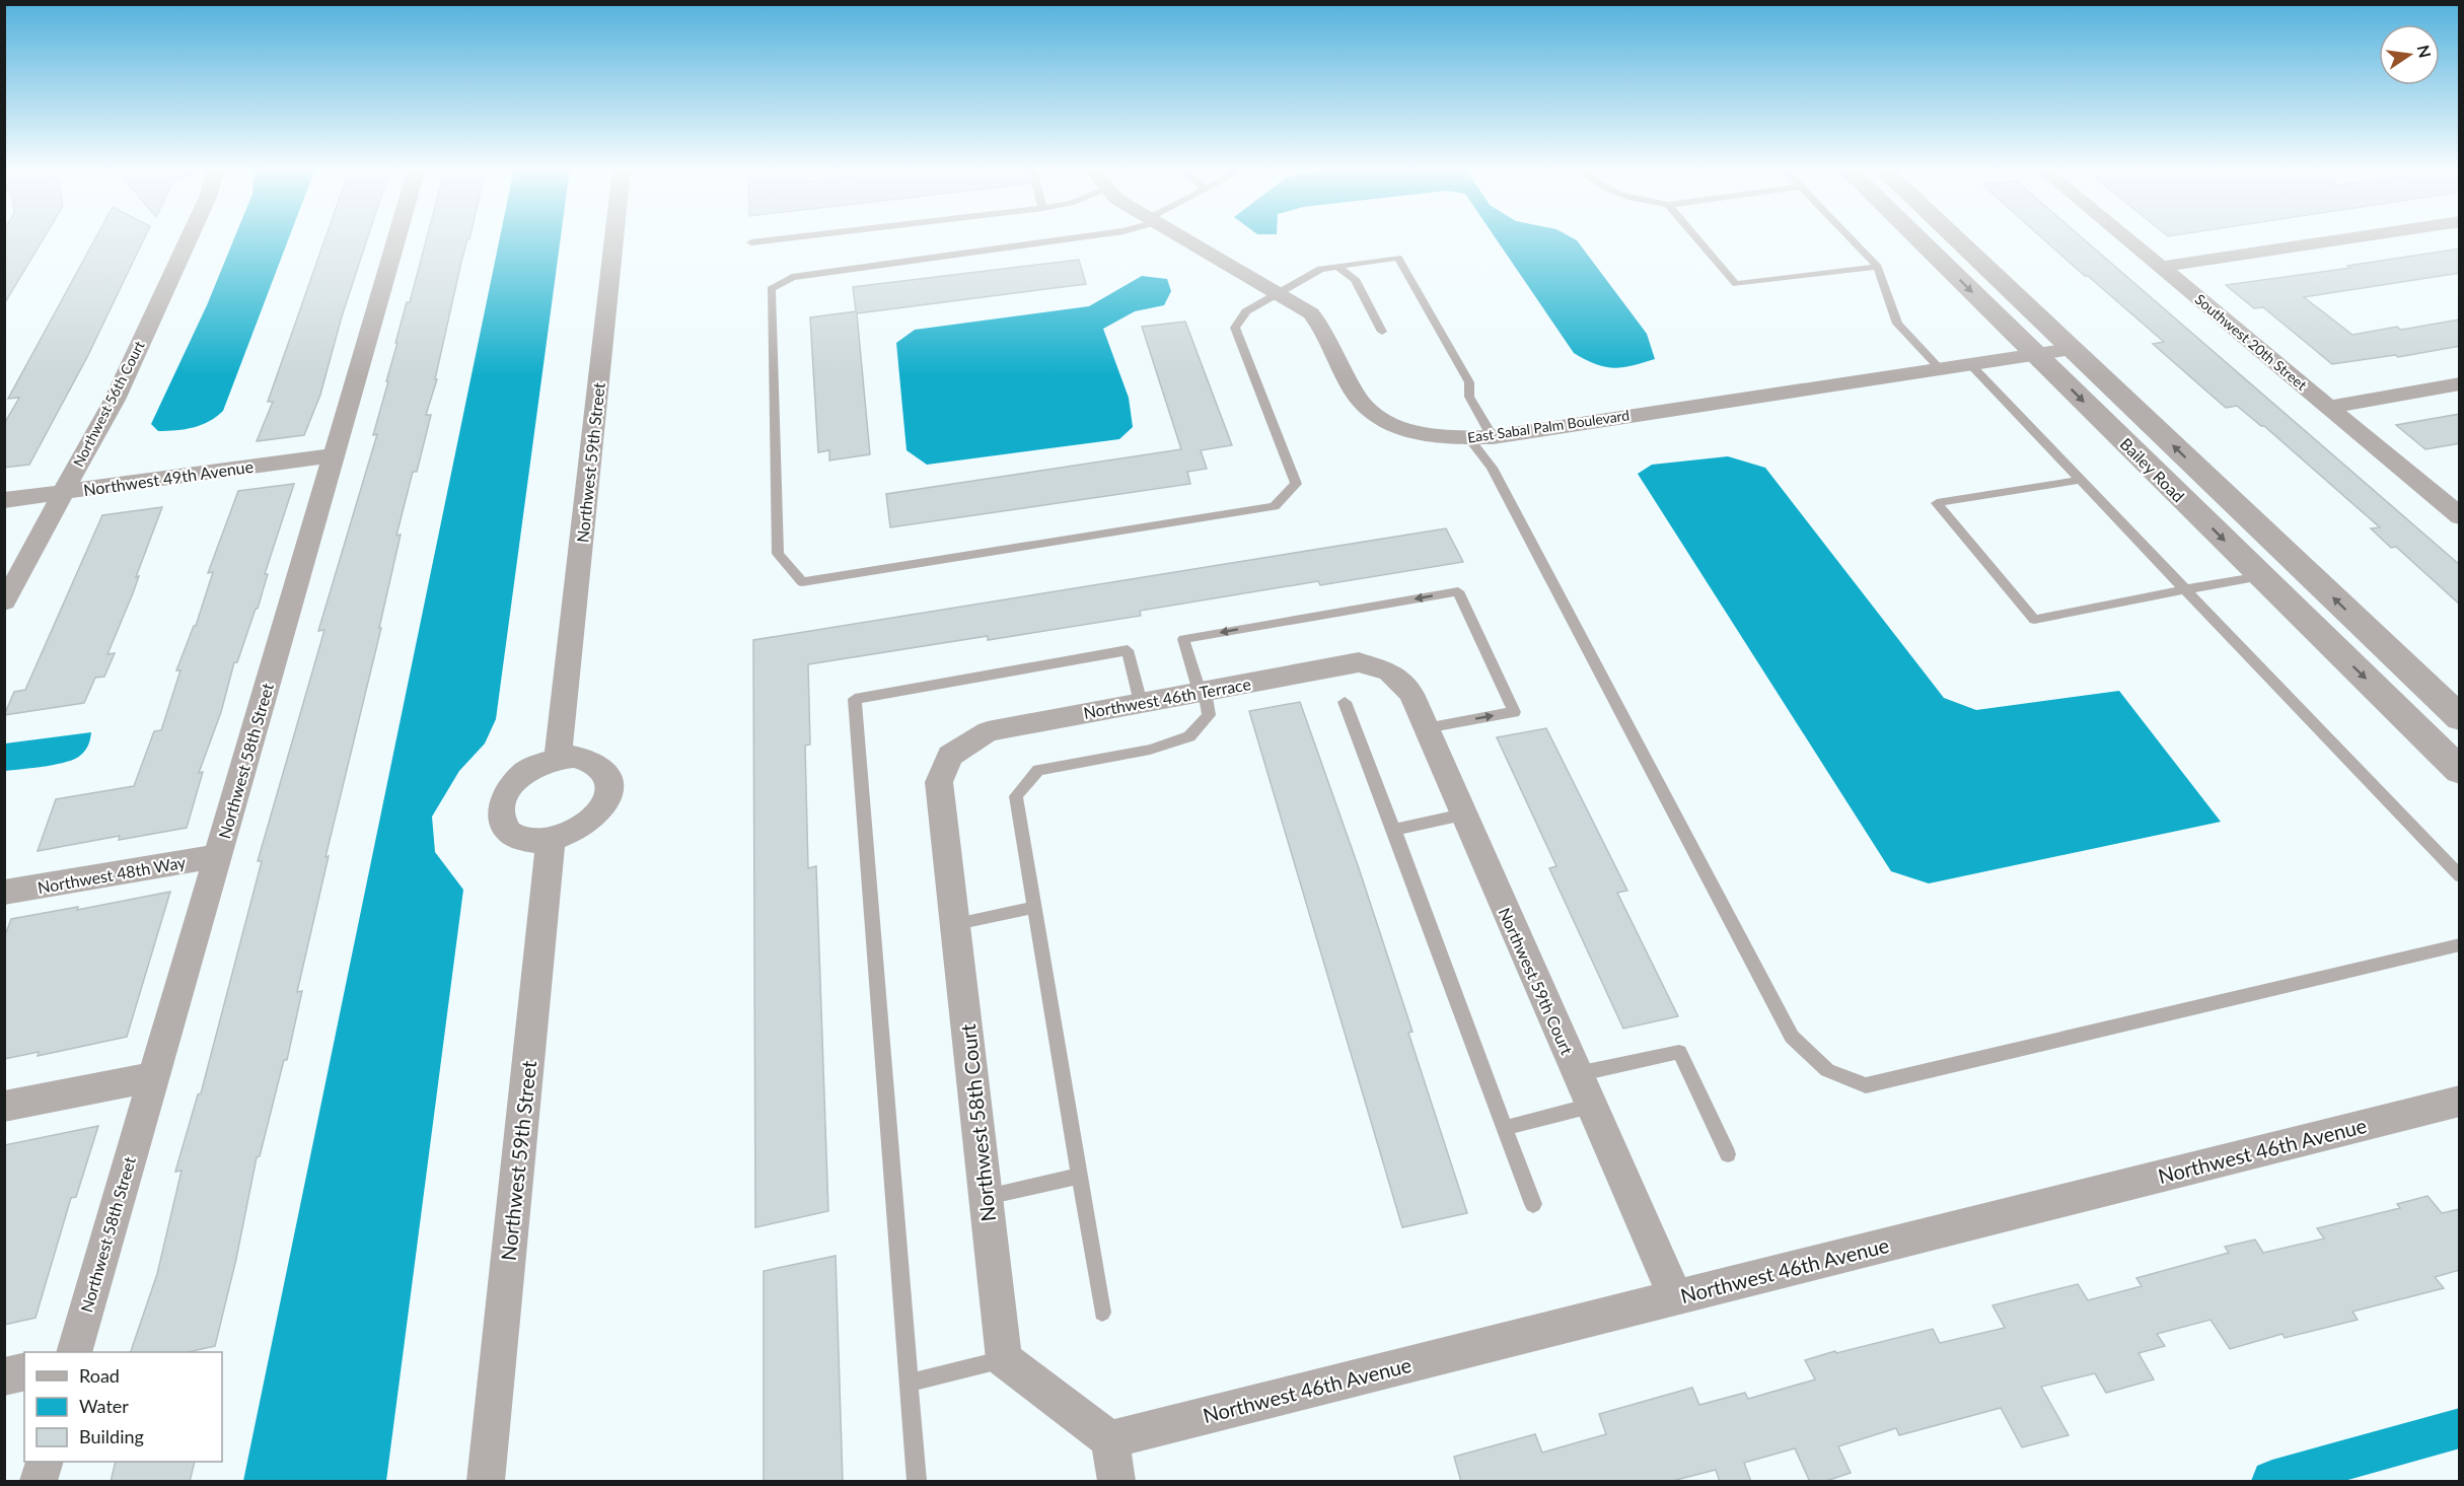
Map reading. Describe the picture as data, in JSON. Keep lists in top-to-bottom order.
{
  "streets": {
    "street": [
      "Southwest 20th Street",
      "Northwest 56th Court",
      "East Sabal Palm Boulevard",
      "Northwest 59th Street",
      "Bailey Road",
      "Northwest 49th Avenue",
      "Northwest 46th Terrace",
      "Northwest 58th Street",
      "Northwest 48th Way",
      "Northwest 59th Court",
      "Northwest 58th Court",
      "Northwest 46th Avenue"
    ]
  },
  "crossings": [
    ["Northwest 56th Court", "Northwest 49th Avenue"],
    ["East Sabal Palm Boulevard", "Bailey Road"],
    ["Northwest 49th Avenue", "Northwest 58th Street"],
    ["Northwest 46th Terrace", "Northwest 59th Court"],
    ["Northwest 46th Terrace", "Northwest 58th Court"],
    ["Northwest 58th Street", "Northwest 48th Way"],
    ["Northwest 59th Court", "Northwest 46th Avenue"]
  ],
  "legend": ["Road", "Water", "Building"],
  "north": "right"
}
